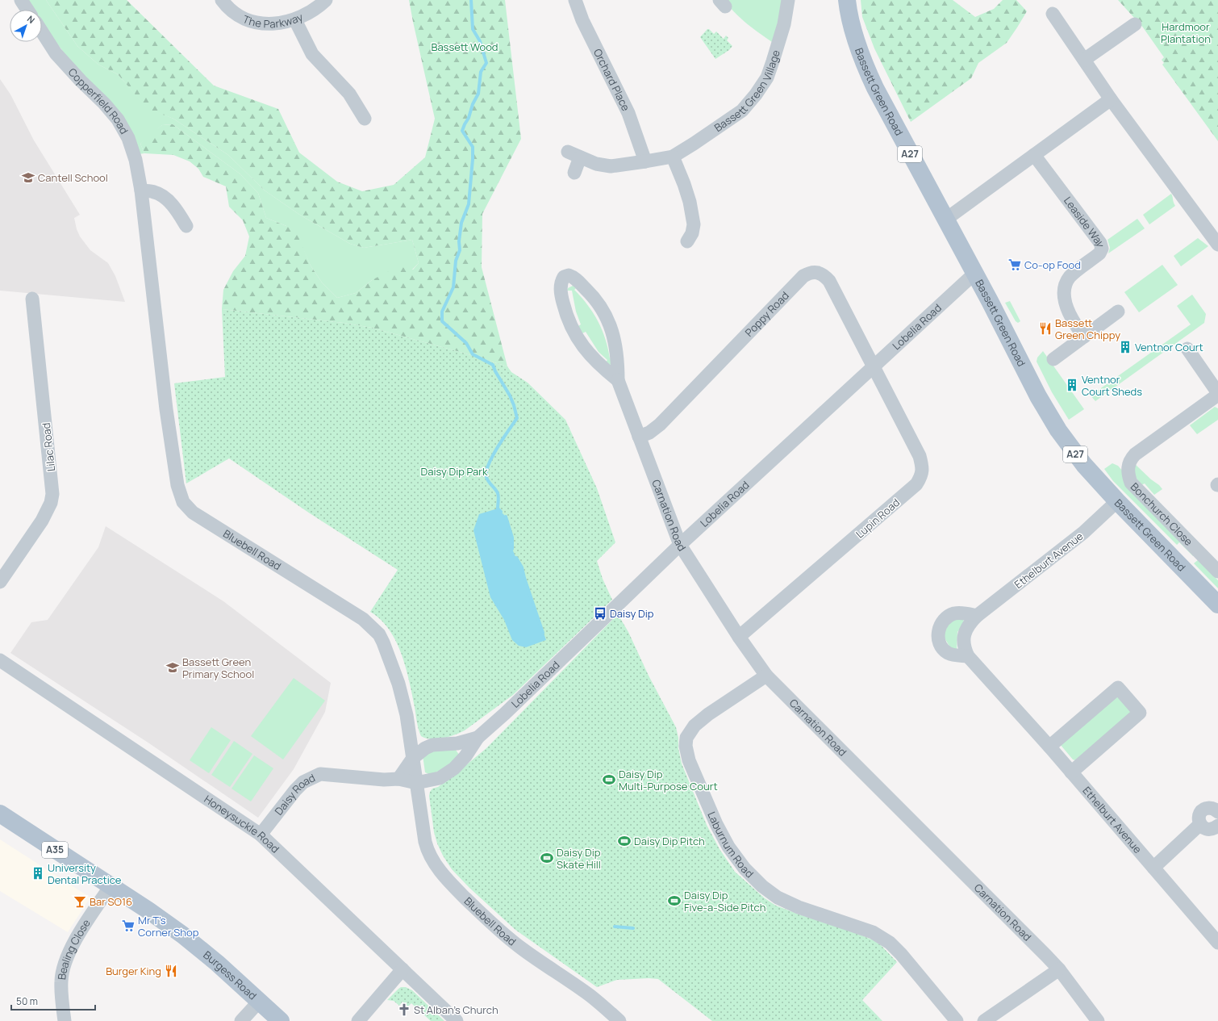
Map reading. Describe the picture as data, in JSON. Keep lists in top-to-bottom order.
{
  "streets": {
    "main road": [
      "Bassett Green Road",
      "A27",
      "A35",
      "Burgess Road"
    ],
    "street": [
      "The Parkway",
      "Orchard Place",
      "Bassett Green Village",
      "Copperfield Road",
      "Leaside Way",
      "Poppy Road",
      "Lobelia Road",
      "Lilac Road",
      "Bonchurch Close",
      "Carnation Road",
      "Lupin Road",
      "Bluebell Road",
      "Ethelburt Avenue",
      "Daisy Road",
      "Honeysuckle Road",
      "Laburnum Road",
      "Bealing Close"
    ]
  },
  "crossings": [
    ["Orchard Place", "Bassett Green Village"],
    ["Bassett Green Road", "Lobelia Road"],
    ["Bassett Green Road", "Ethelburt Avenue"],
    ["Copperfield Road", "Bluebell Road"],
    ["Poppy Road", "Lobelia Road"],
    ["Poppy Road", "Carnation Road"],
    ["Poppy Road", "Lupin Road"],
    ["Lobelia Road", "Carnation Road"],
    ["Lobelia Road", "Lupin Road"],
    ["Lobelia Road", "Bluebell Road"],
    ["Lobelia Road", "Daisy Road"],
    ["Carnation Road", "Lupin Road"],
    ["Carnation Road", "Laburnum Road"],
    ["Bluebell Road", "Daisy Road"],
    ["Daisy Road", "Honeysuckle Road"],
    ["Bealing Close", "Burgess Road"]
  ],
  "parks": ["Hardmoor Plantation", "Bassett Wood", "Daisy Dip Park"],
  "places": {
    "school or university": ["Cantell School", "Bassett Green Primary School"],
    "supermarket": ["Co-op Food", "Mr T’s Corner Shop"],
    "restaurant": ["Bassett Green Chippy", "Burger King"],
    "building": ["Ventnor Court", "Ventnor Court Sheds", "University Dental Practice"],
    "bus stop": ["Daisy Dip"],
    "sports": [
      "Daisy Dip Multi-Purpose Court",
      "Daisy Dip Pitch",
      "Daisy Dip Skate Hill",
      "Daisy Dip Five-a-Side Pitch"
    ],
    "bar": ["Bar SO16"],
    "church": ["St Alban's Church"]
  },
  "scale_bar": "50 m",
  "north": "top right"
}
